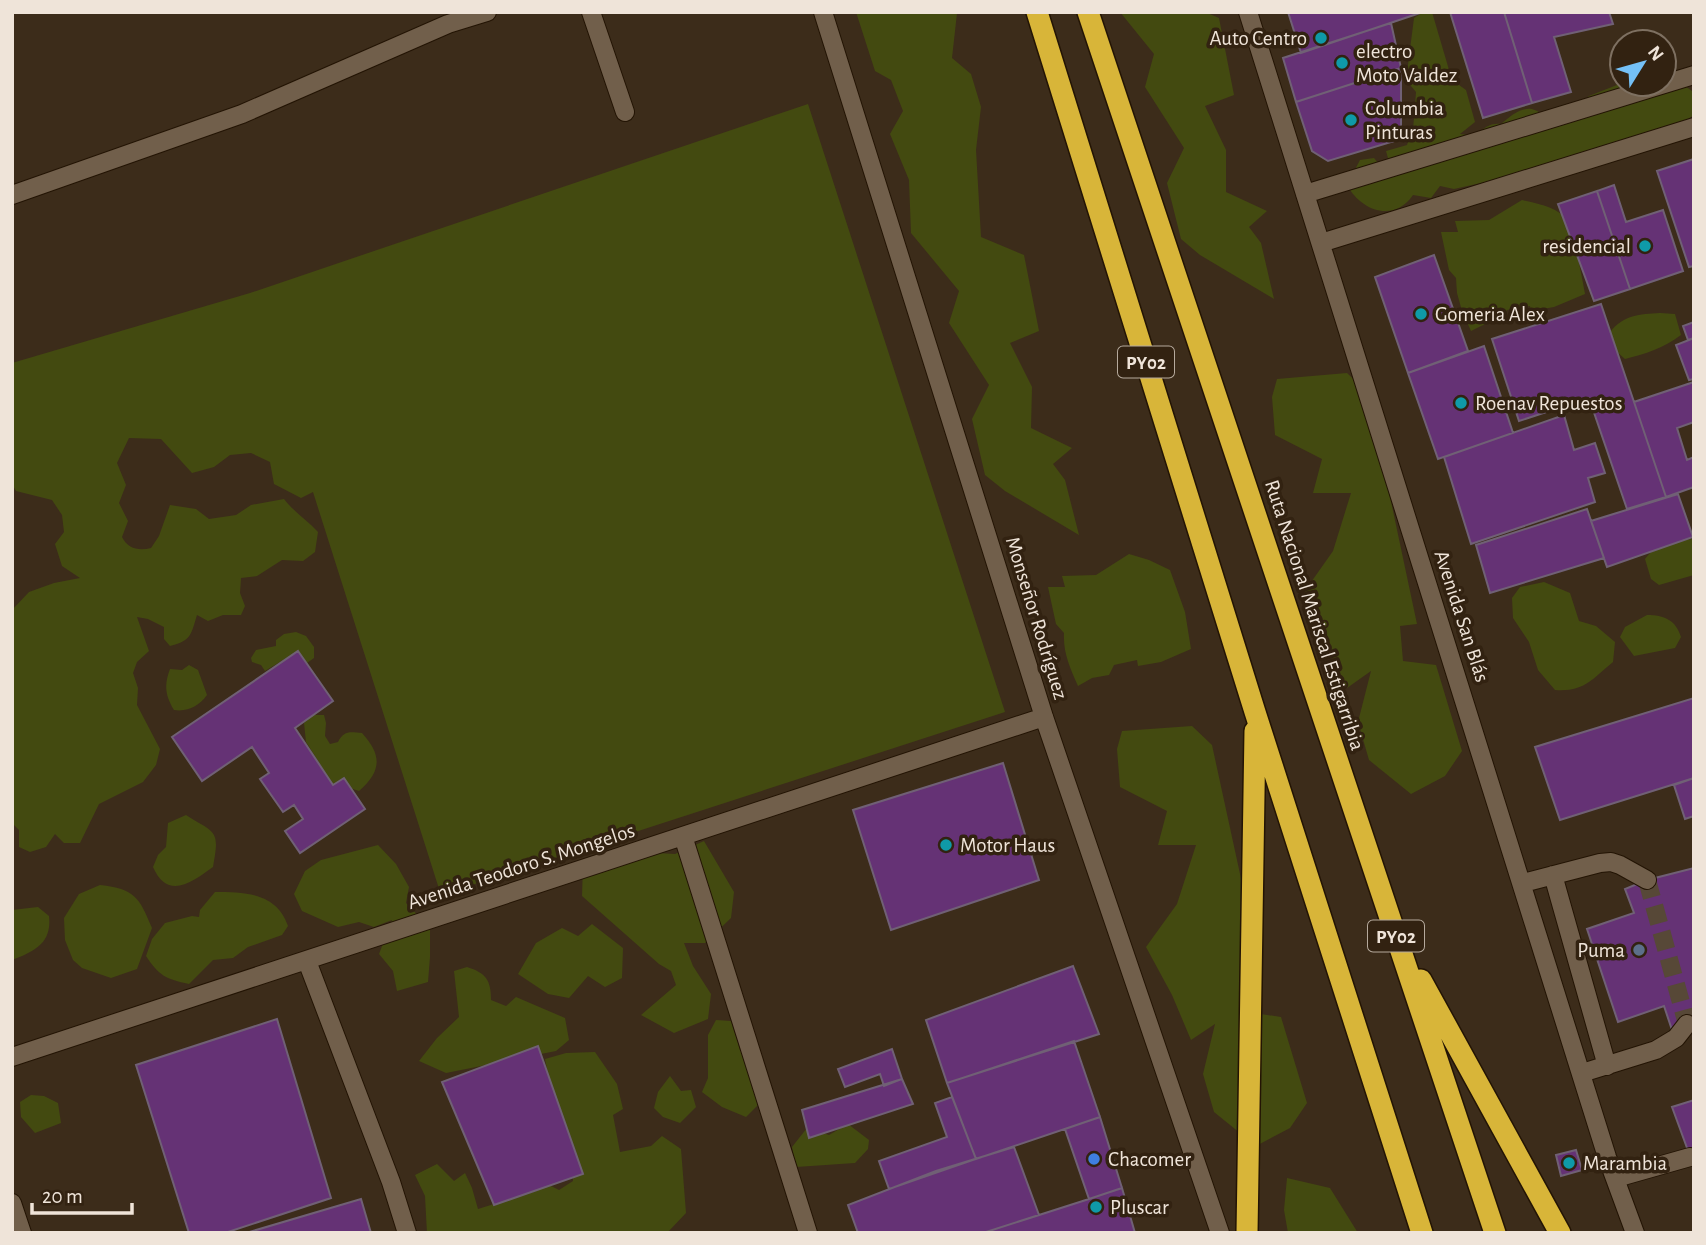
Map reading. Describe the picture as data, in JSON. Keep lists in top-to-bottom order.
{
  "streets": {
    "highway": ["PY02", "Ruta Nacional Mariscal Estigarribia"],
    "street": ["Avenida San Blás", "Monseñor Rodríguez", "Avenida Teodoro S. Mongelos"]
  },
  "crossings": [
    ["Monseñor Rodríguez", "Avenida Teodoro S. Mongelos"]
  ],
  "places": [
    "Auto Centro",
    "electro Moto Valdez",
    "Columbia Pinturas",
    "residencial",
    "Gomeria Alex",
    "Roenav Repuestos",
    "Motor Haus",
    "Puma",
    "Chacomer",
    "Marambia",
    "Pluscar"
  ],
  "scale_bar": "20 m",
  "north": "top right"
}
